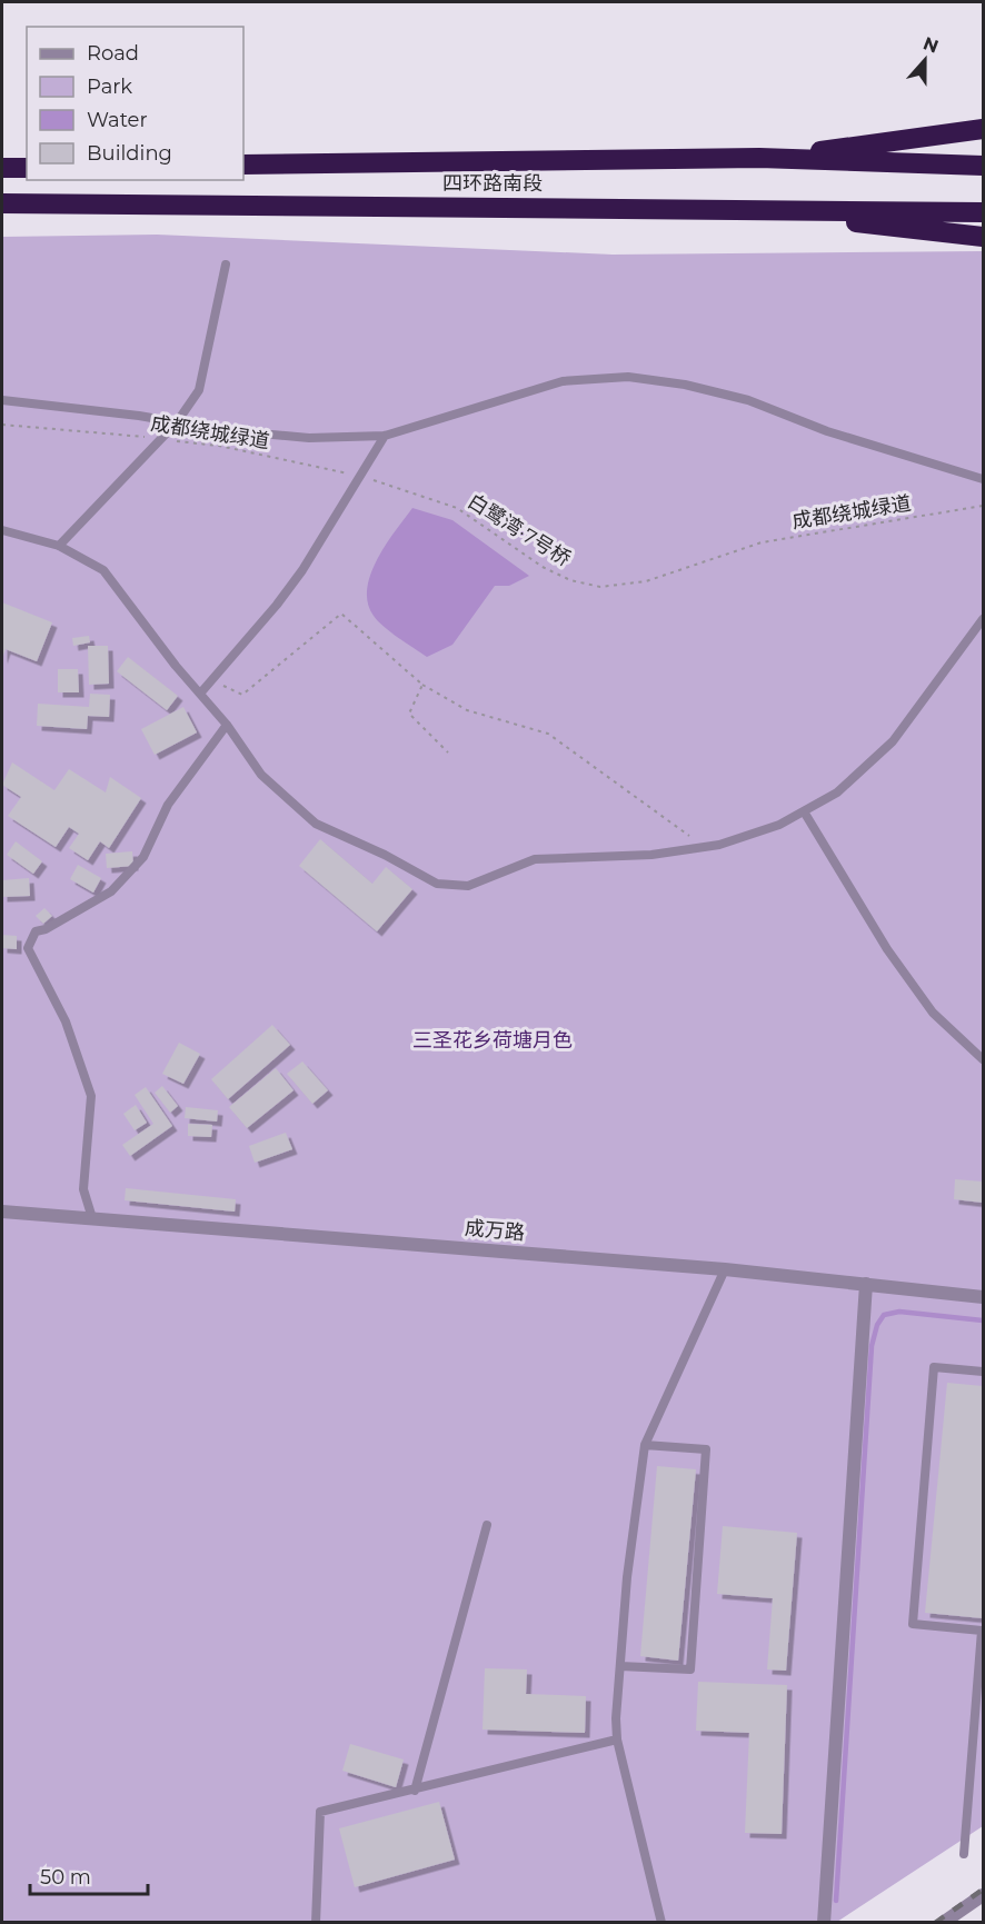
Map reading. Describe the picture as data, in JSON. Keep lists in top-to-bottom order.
{
  "streets": {
    "highway": ["四环路南段"],
    "street": ["成万路"],
    "path": ["成都绕城绿道", "白鹭湾·7号桥"]
  },
  "crossings": [
    ["成都绕城绿道", "白鹭湾·7号桥"]
  ],
  "parks": ["三圣花乡荷塘月色"],
  "legend": [
    "Road",
    "Park",
    "Water",
    "Building"
  ],
  "scale_bar": "50 m",
  "north": "top"
}
